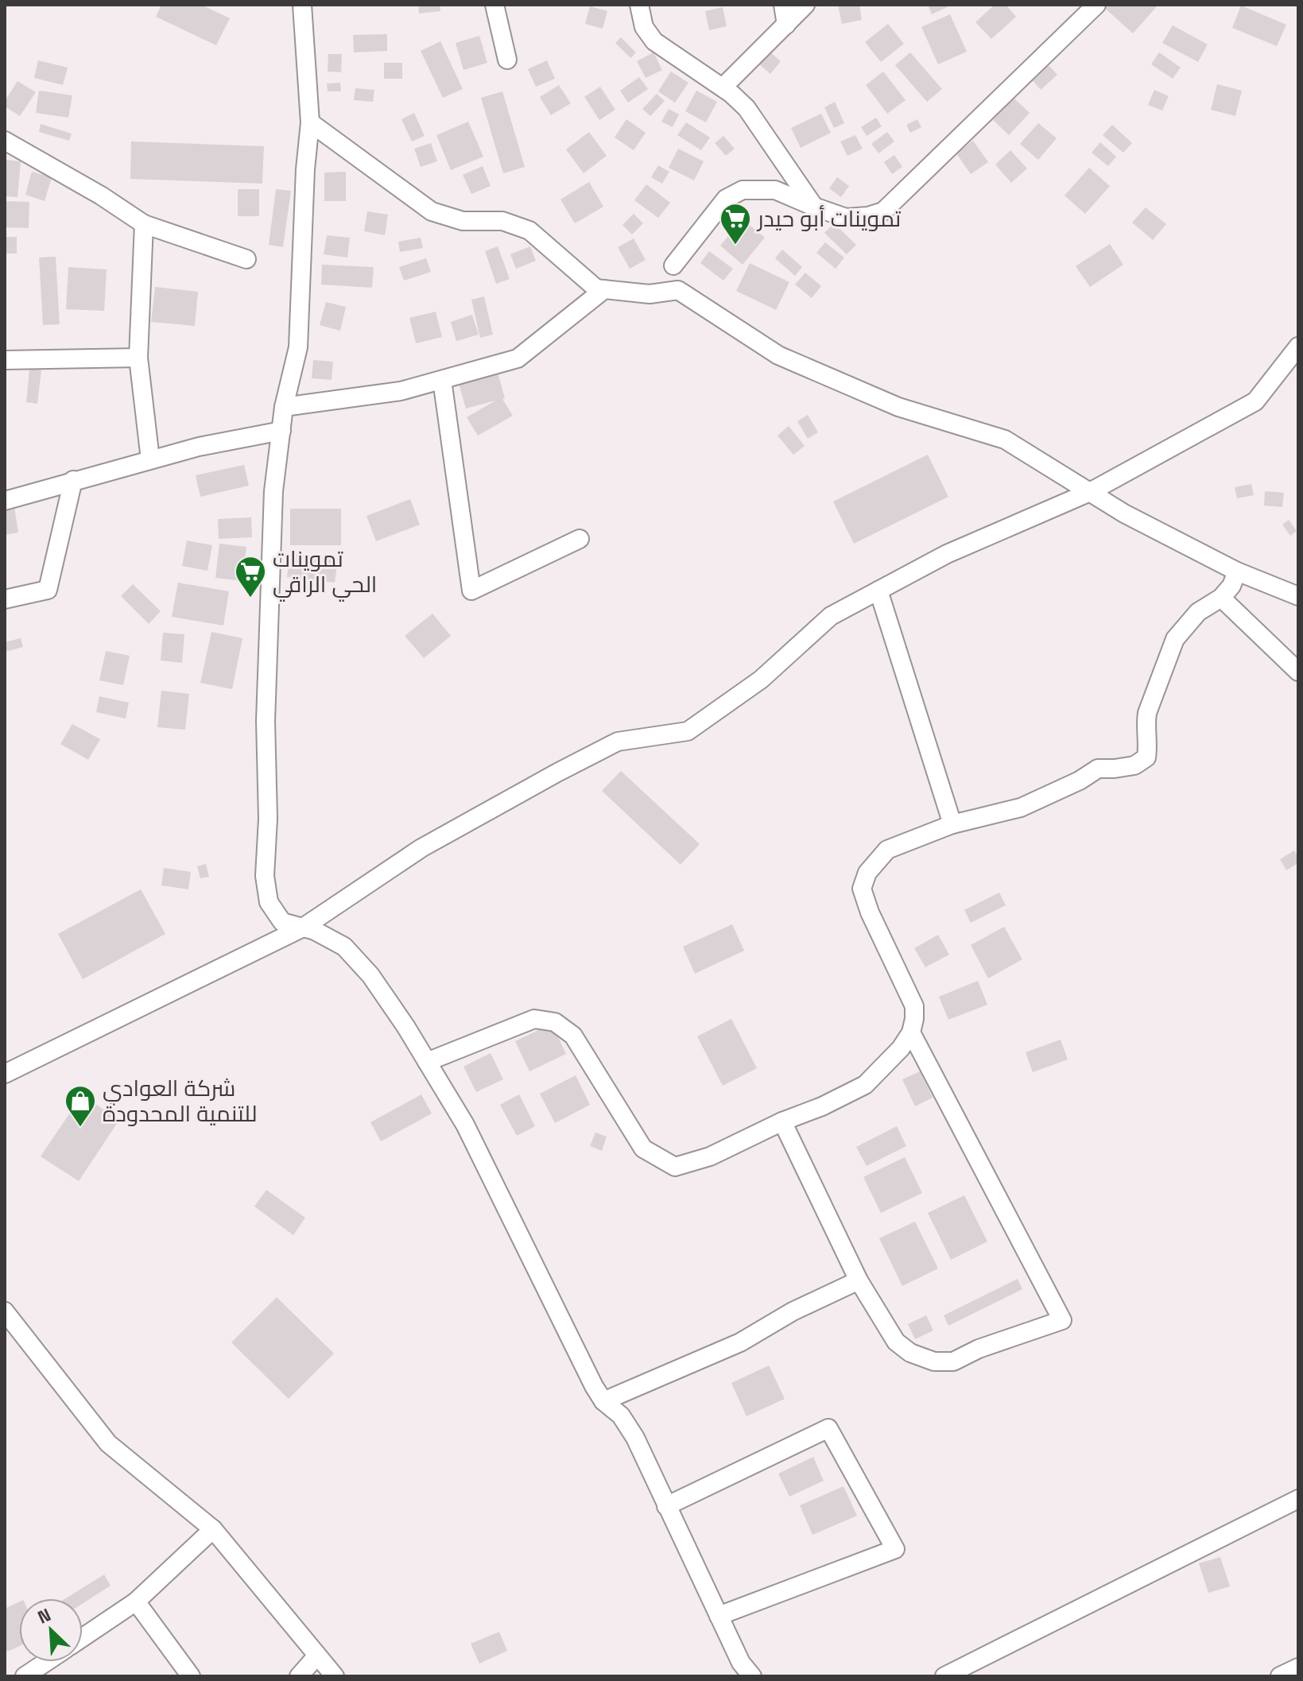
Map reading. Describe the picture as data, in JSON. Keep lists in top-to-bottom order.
{
  "places": {
    "supermarket": ["تموينات أبو حيدر", "تموينات الحي الراقي"],
    "shop": ["شركة العوادي للتنمية المحدودة"]
  },
  "north": "top left"
}
